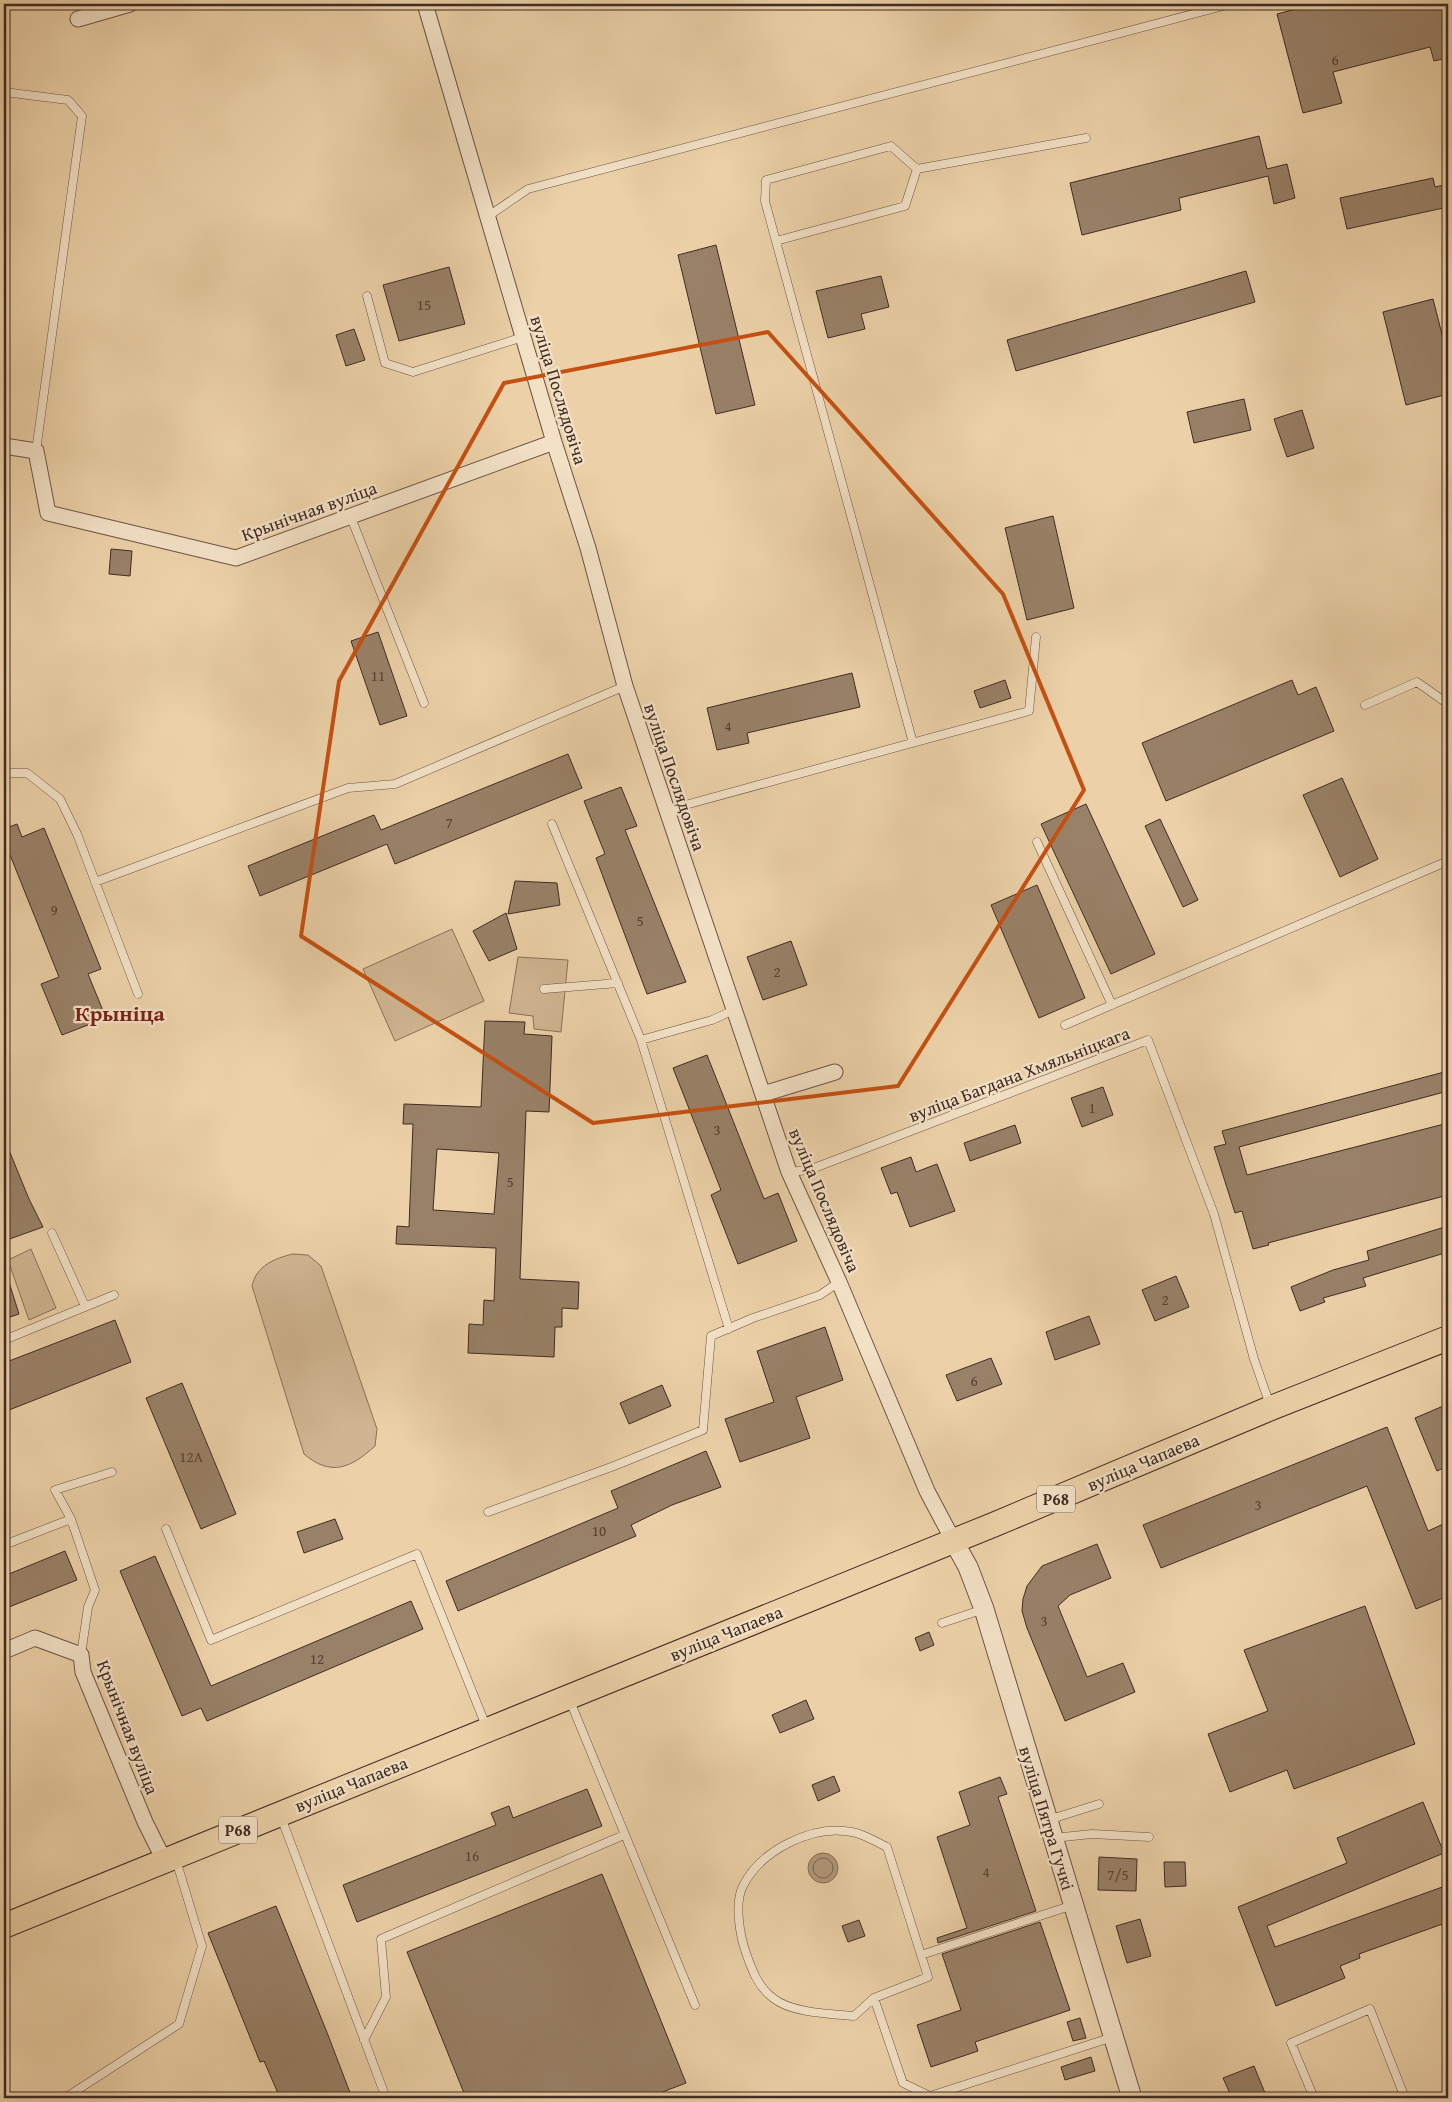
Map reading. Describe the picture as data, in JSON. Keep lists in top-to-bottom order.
{
  "streets": {
    "main road": ["вуліца Чапаева", "Р68"],
    "street": ["вуліца Послядовіча", "Крынічная вуліца", "вуліца Пятра Гучкі"],
    "lane": ["вуліца Багдана Хмяльніцкага"]
  },
  "crossings": [
    ["вуліца Послядовіча", "Крынічная вуліца"],
    ["вуліца Послядовіча", "вуліца Багдана Хмяльніцкага"],
    ["вуліца Послядовіча", "вуліца Чапаева"],
    ["вуліца Послядовіча", "вуліца Пятра Гучкі"],
    ["Крынічная вуліца", "вуліца Чапаева"],
    ["вуліца Багдана Хмяльніцкага", "вуліца Чапаева"],
    ["вуліца Чапаева", "вуліца Пятра Гучкі"]
  ],
  "districts": ["Крыніца"],
  "house_numbers": [
    "6",
    "15",
    "11",
    "4",
    "7",
    "9",
    "5",
    "2",
    "1",
    "3",
    "5",
    "2",
    "6",
    "12А",
    "3",
    "10",
    "3",
    "12",
    "16",
    "4",
    "7/5"
  ]
}
